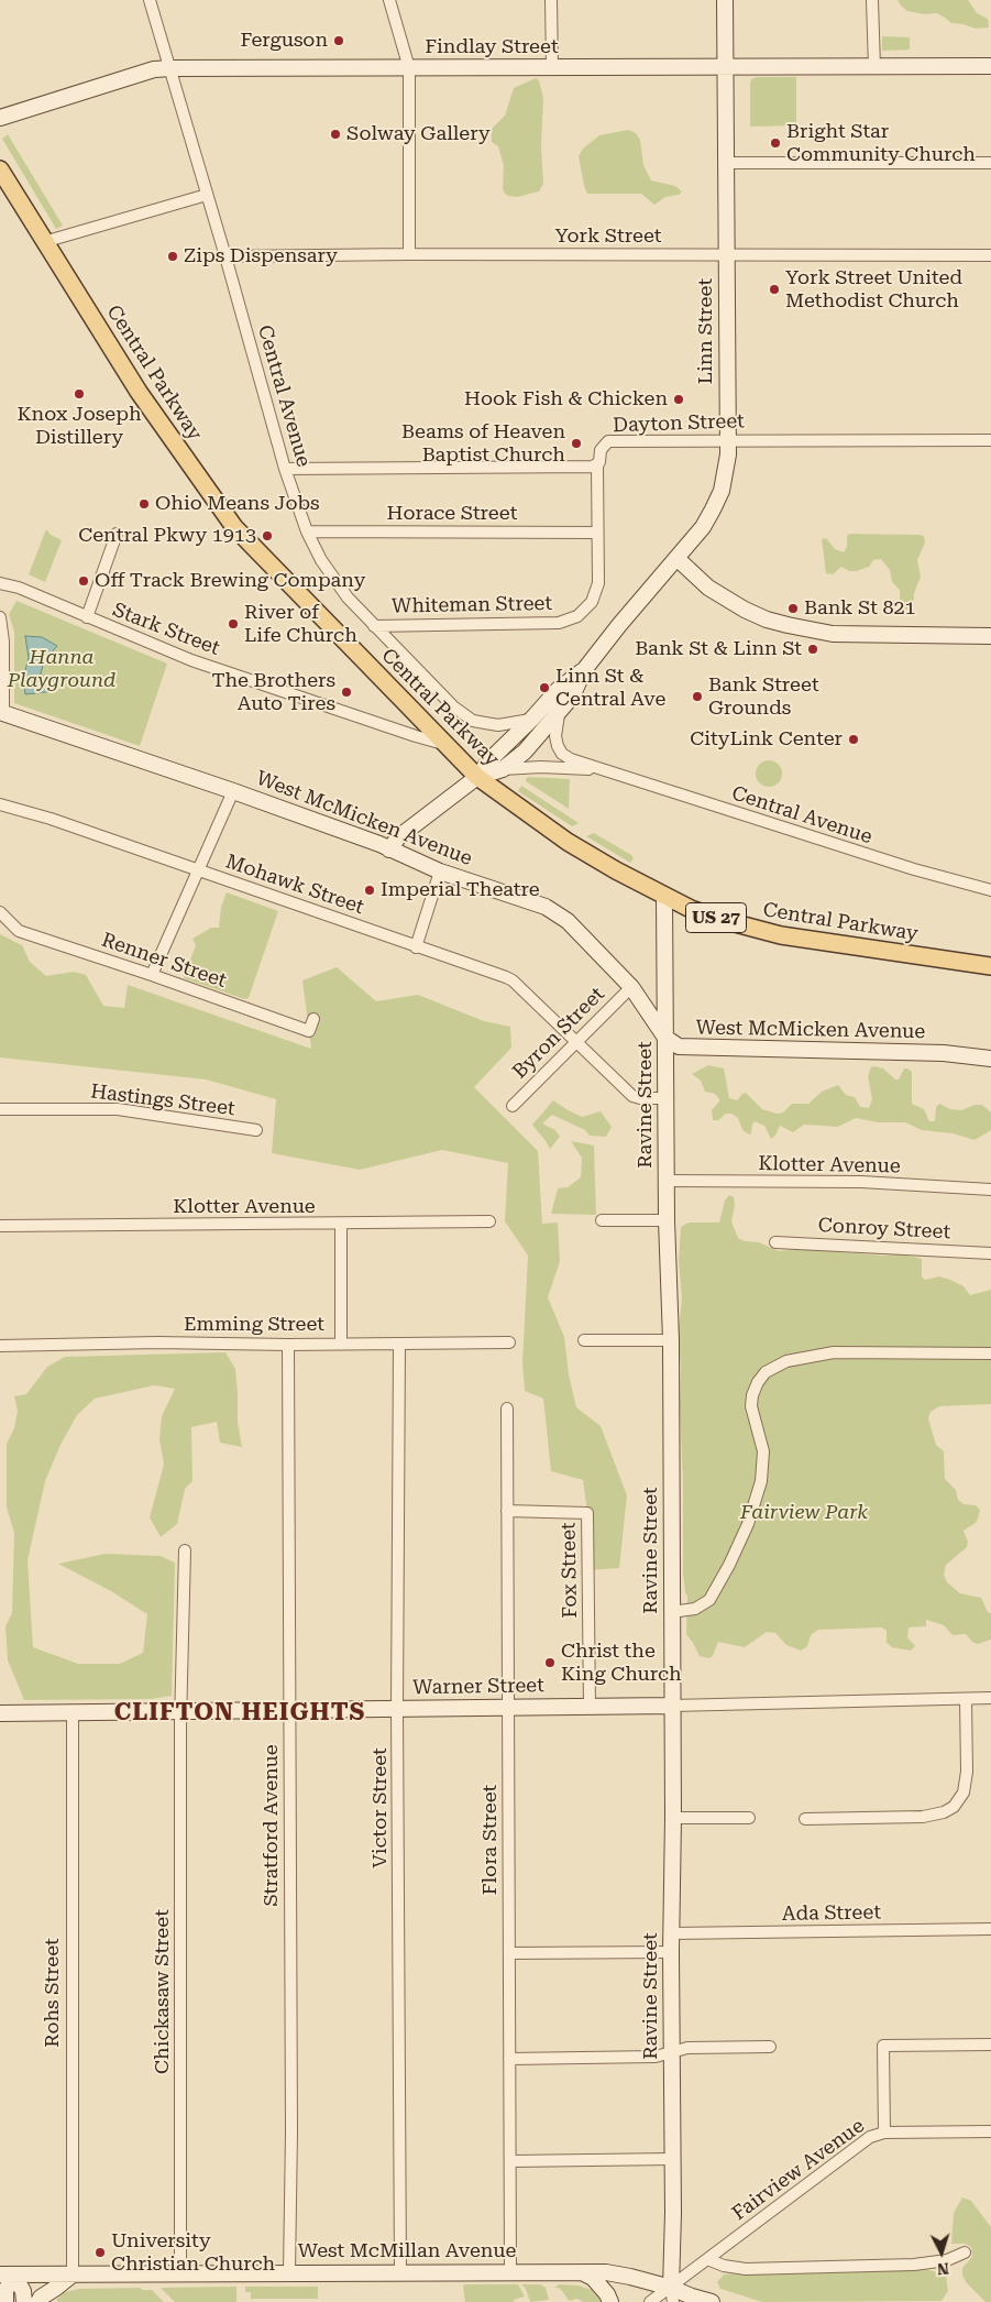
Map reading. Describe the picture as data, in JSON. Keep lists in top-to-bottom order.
{
  "streets": {
    "main road": ["Central Parkway", "US 27"],
    "street": [
      "Findlay Street",
      "York Street",
      "Linn Street",
      "Central Avenue",
      "Dayton Street",
      "Horace Street",
      "Whiteman Street",
      "Stark Street",
      "West McMicken Avenue",
      "Mohawk Street",
      "Renner Street",
      "Byron Street",
      "Hastings Street",
      "Ravine Street",
      "Klotter Avenue",
      "Conroy Street",
      "Emming Street",
      "Fox Street",
      "Warner Street",
      "Victor Street",
      "Stratford Avenue",
      "Flora Street",
      "Ada Street",
      "Chickasaw Street",
      "Rohs Street",
      "Fairview Avenue",
      "West McMillan Avenue"
    ]
  },
  "crossings": [
    ["Findlay Street", "Linn Street"],
    ["Findlay Street", "Central Avenue"],
    ["York Street", "Linn Street"],
    ["York Street", "Central Avenue"],
    ["Linn Street", "Dayton Street"],
    ["Central Parkway", "Stark Street"],
    ["Central Parkway", "Ravine Street"],
    ["Central Avenue", "Horace Street"],
    ["Central Avenue", "Whiteman Street"],
    ["Dayton Street", "Whiteman Street"],
    ["Horace Street", "Whiteman Street"],
    ["West McMicken Avenue", "Byron Street"],
    ["West McMicken Avenue", "Ravine Street"],
    ["Mohawk Street", "Byron Street"],
    ["Mohawk Street", "Ravine Street"],
    ["Ravine Street", "Klotter Avenue"],
    ["Ravine Street", "Warner Street"],
    ["Ravine Street", "Ada Street"],
    ["Ravine Street", "Fairview Avenue"],
    ["Ravine Street", "West McMillan Avenue"],
    ["Emming Street", "Victor Street"],
    ["Emming Street", "Stratford Avenue"],
    ["Fox Street", "Warner Street"],
    ["Fox Street", "Flora Street"],
    ["Warner Street", "Victor Street"],
    ["Warner Street", "Stratford Avenue"],
    ["Warner Street", "Flora Street"],
    ["Warner Street", "Chickasaw Street"],
    ["Warner Street", "Rohs Street"],
    ["Victor Street", "West McMillan Avenue"],
    ["Stratford Avenue", "West McMillan Avenue"],
    ["Flora Street", "West McMillan Avenue"],
    ["Chickasaw Street", "West McMillan Avenue"],
    ["Rohs Street", "West McMillan Avenue"],
    ["Fairview Avenue", "West McMillan Avenue"]
  ],
  "districts": ["CLIFTON HEIGHTS"],
  "parks": ["Hanna Playground", "Fairview Park"],
  "places": [
    "Ferguson",
    "Solway Gallery",
    "Bright Star Community Church",
    "Zips Dispensary",
    "York Street United Methodist Church",
    "Knox Joseph Distillery",
    "Hook Fish & Chicken",
    "Beams of Heaven Baptist Church",
    "Ohio Means Jobs",
    "Central Pkwy 1913",
    "Off Track Brewing Company",
    "Bank St 821",
    "River of Life Church",
    "Bank St & Linn St",
    "Linn St & Central Ave",
    "The Brothers Auto Tires",
    "Bank Street Grounds",
    "CityLink Center",
    "Imperial Theatre",
    "Christ the King Church",
    "University Christian Church"
  ],
  "north": "bottom"
}
